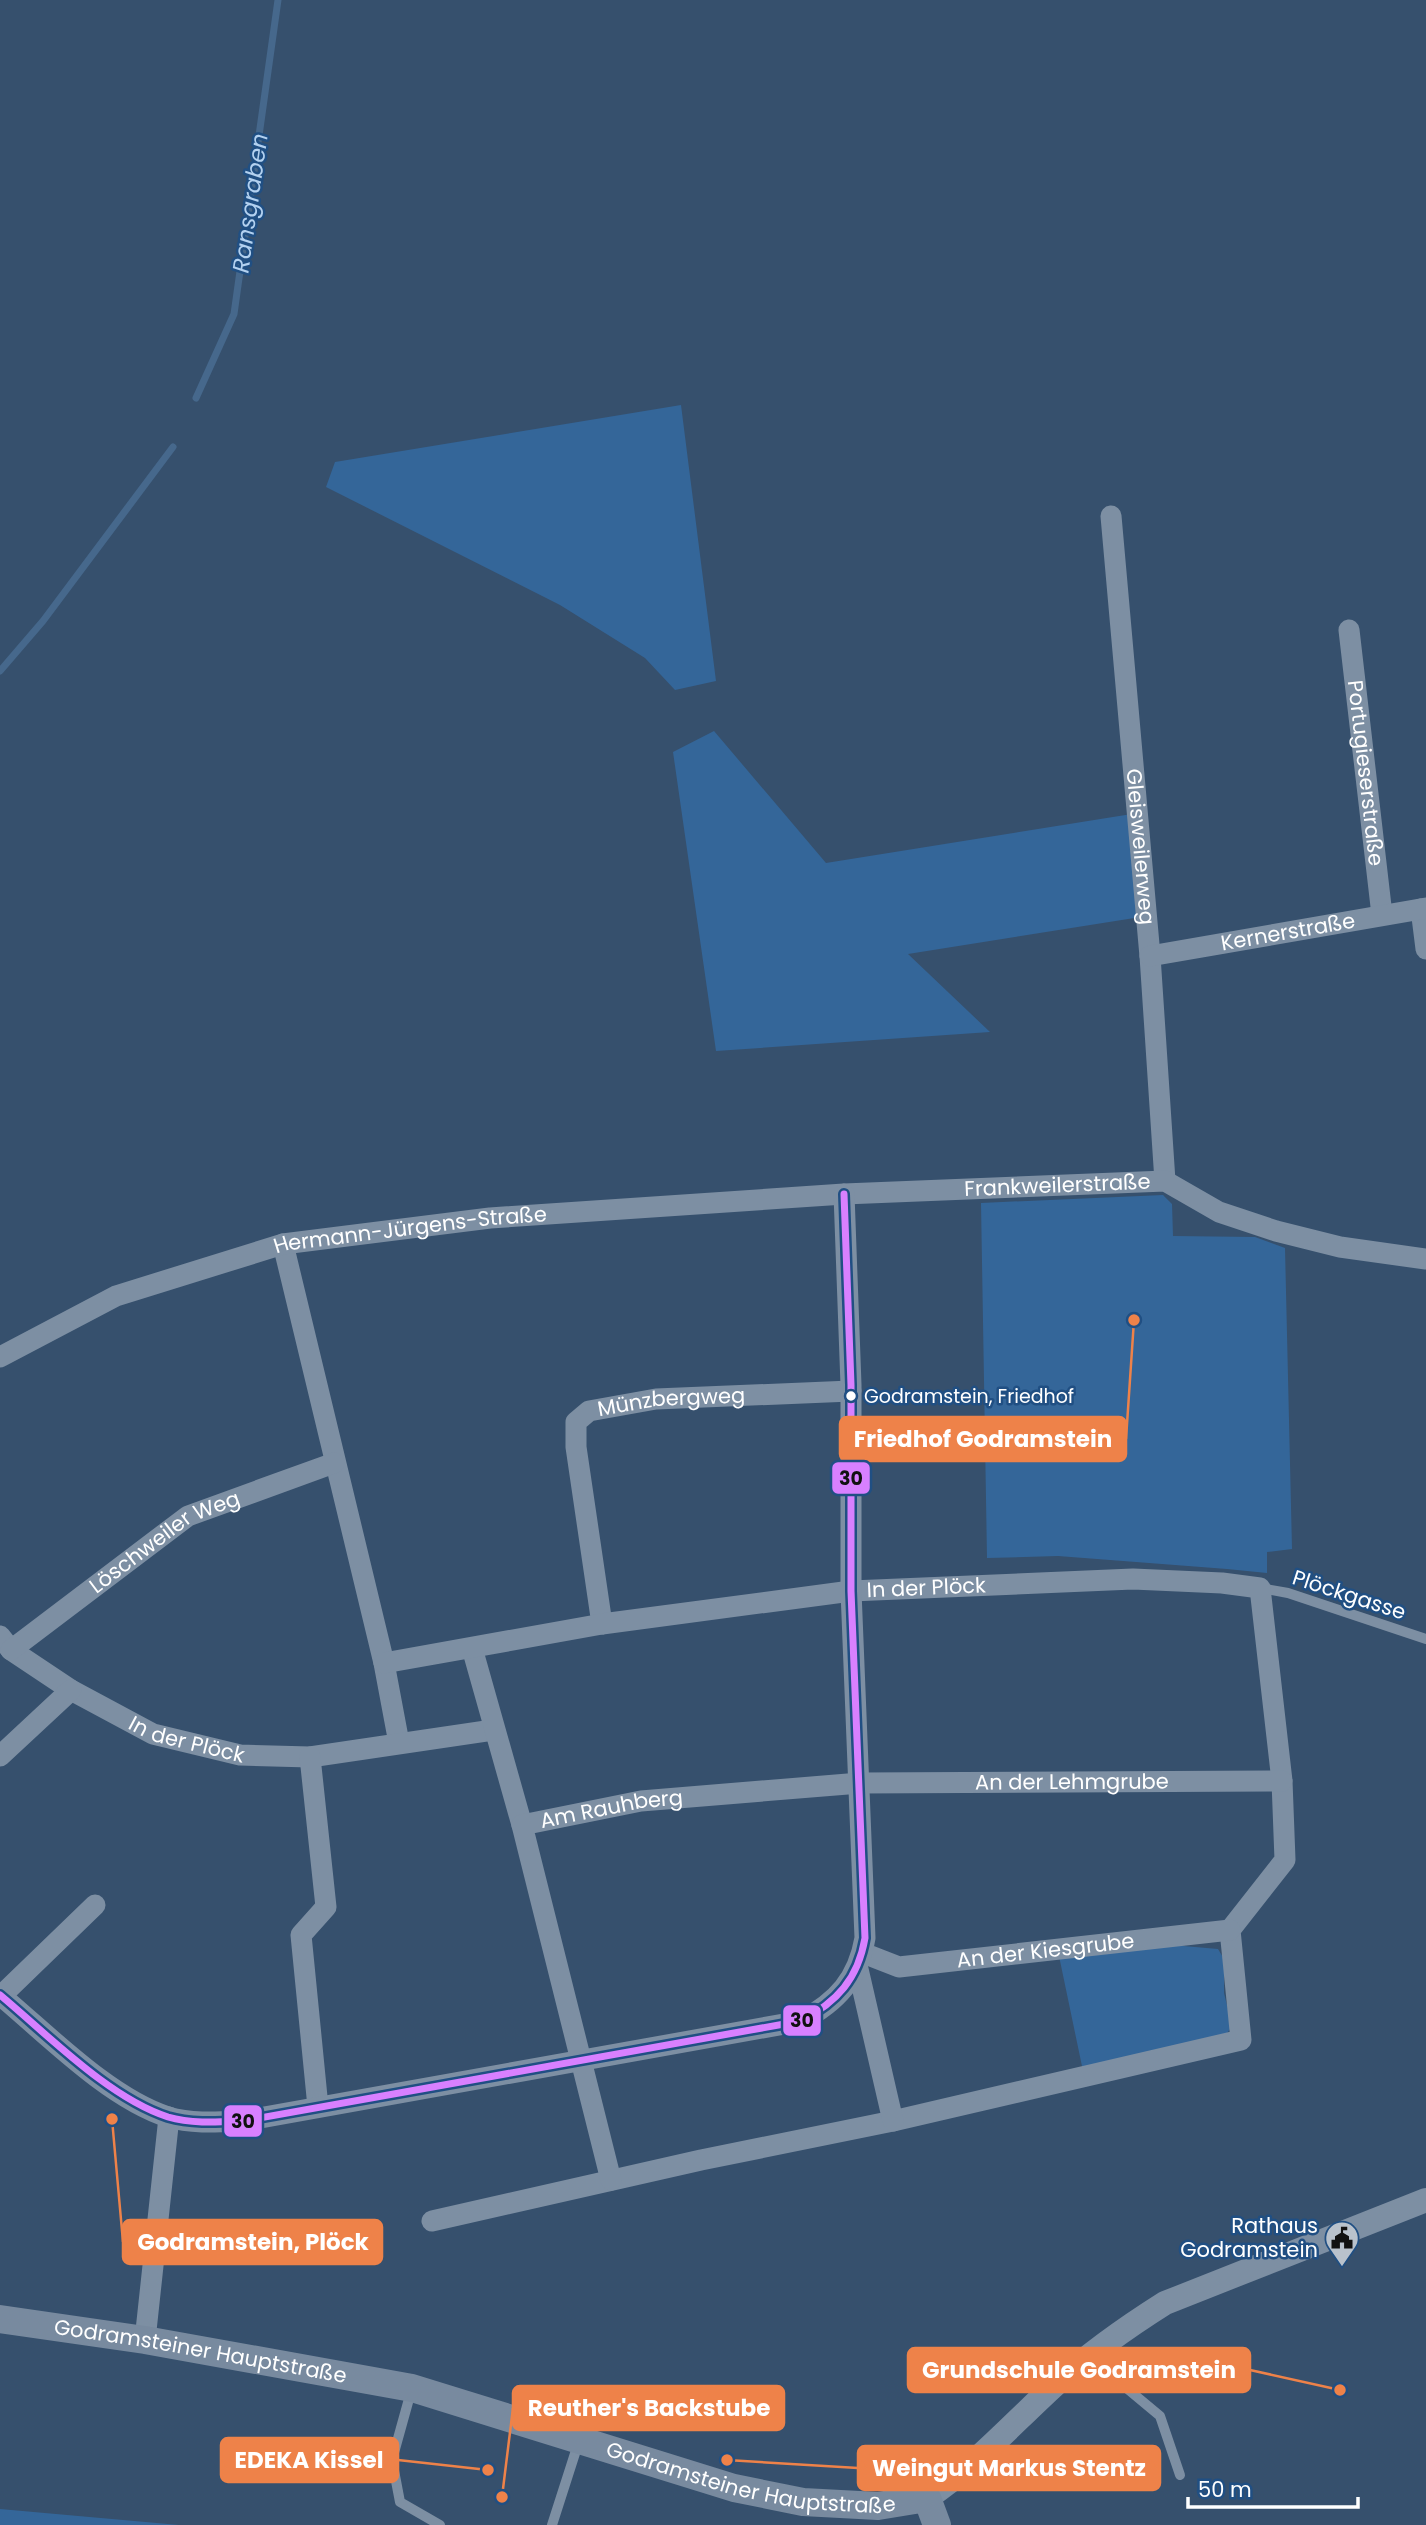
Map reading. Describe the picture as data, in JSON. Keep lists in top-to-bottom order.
{
  "streets": {
    "main road": ["Godramsteiner Hauptstraße"],
    "street": [
      "Portugieserstraße",
      "Gleisweilerweg",
      "Kernerstraße",
      "Frankweilerstraße",
      "Hermann-Jürgens-Straße",
      "Münzbergweg",
      "Löschweiler Weg",
      "In der Plöck",
      "An der Lehmgrube",
      "Am Rauhberg",
      "An der Kiesgrube"
    ],
    "lane": ["Plöckgasse"]
  },
  "crossings": [
    ["Portugieserstraße", "Kernerstraße"],
    ["Gleisweilerweg", "Kernerstraße"],
    ["Gleisweilerweg", "Frankweilerstraße"],
    ["Frankweilerstraße", "Hermann-Jürgens-Straße"],
    ["Münzbergweg", "In der Plöck"],
    ["Löschweiler Weg", "In der Plöck"],
    ["In der Plöck", "Plöckgasse"],
    ["An der Lehmgrube", "Am Rauhberg"]
  ],
  "water": ["Ransgraben"],
  "places": {
    "other": [
      "Friedhof Godramstein",
      "Godramstein, Friedhof",
      "Godramstein, Plöck",
      "Grundschule Godramstein",
      "Weingut Markus Stentz",
      "EDEKA Kissel",
      "Reuther's Backstube"
    ],
    "public building": ["Rathaus Godramstein"]
  },
  "lines": ["transit line 30"],
  "scale_bar": "50 m"
}
